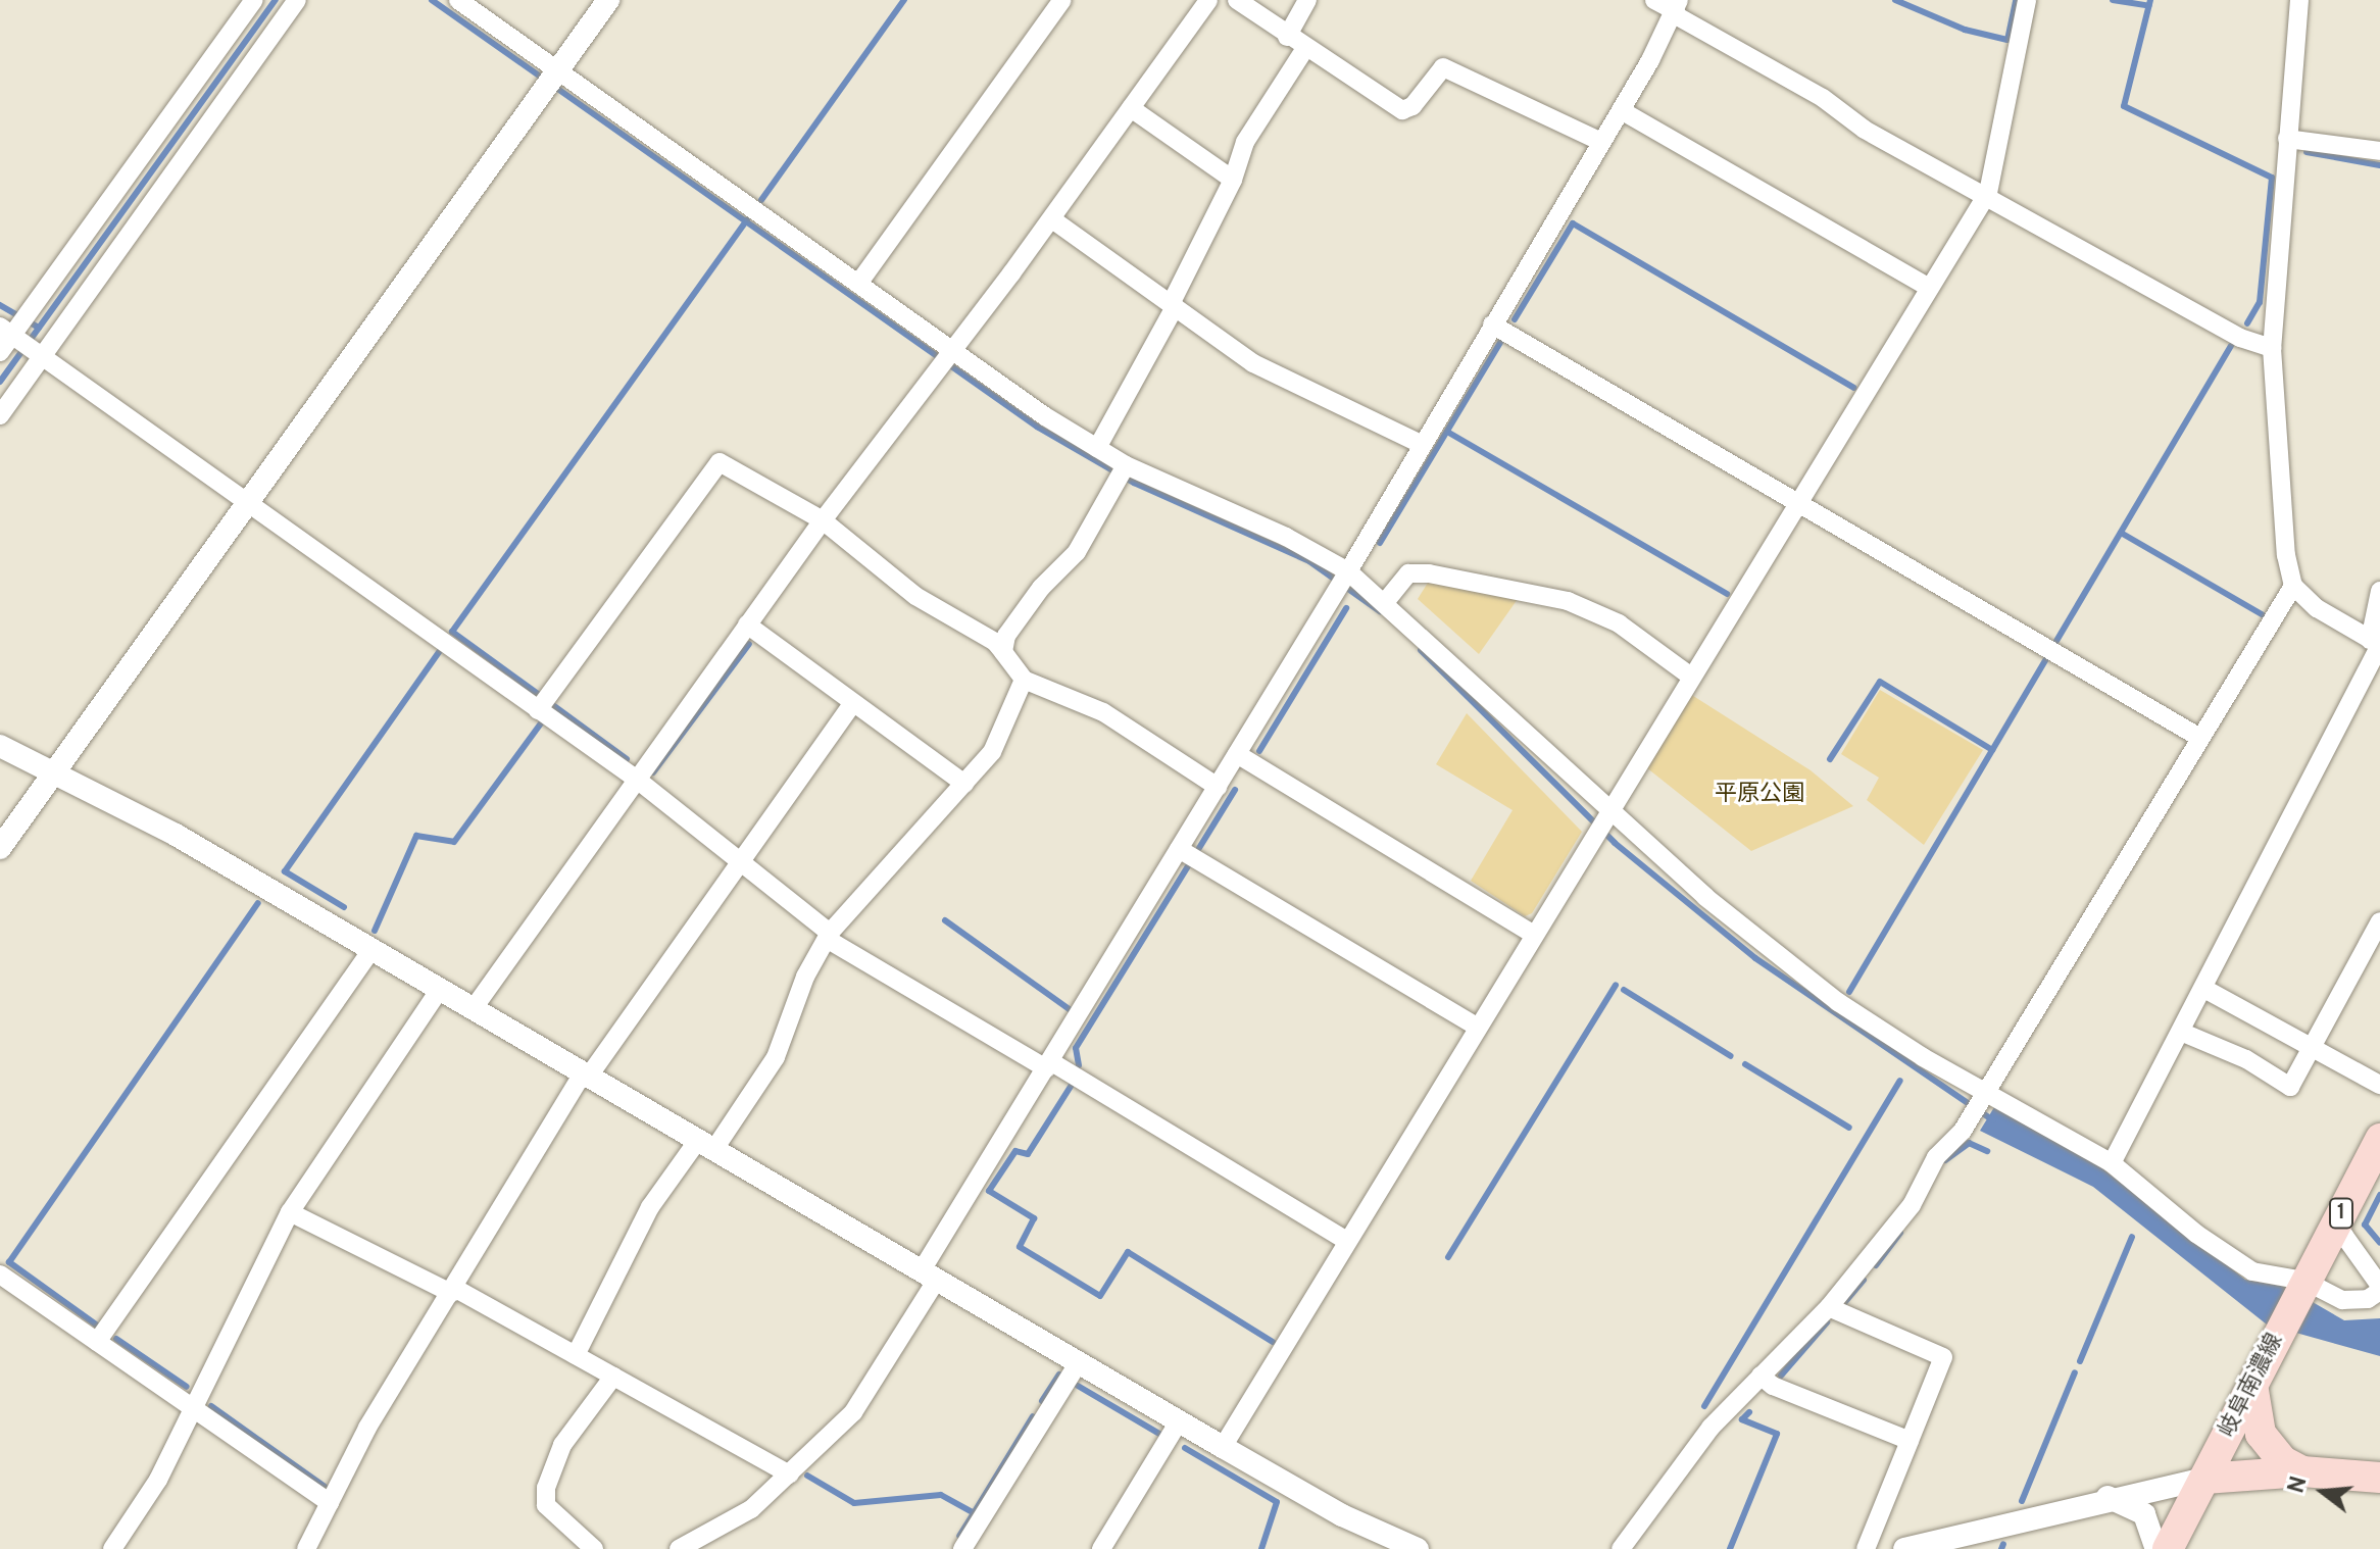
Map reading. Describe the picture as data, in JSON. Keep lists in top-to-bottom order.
{
  "streets": {
    "main road": ["1", "岐阜南濃線"]
  },
  "parks": ["平原公園"],
  "north": "left"
}
